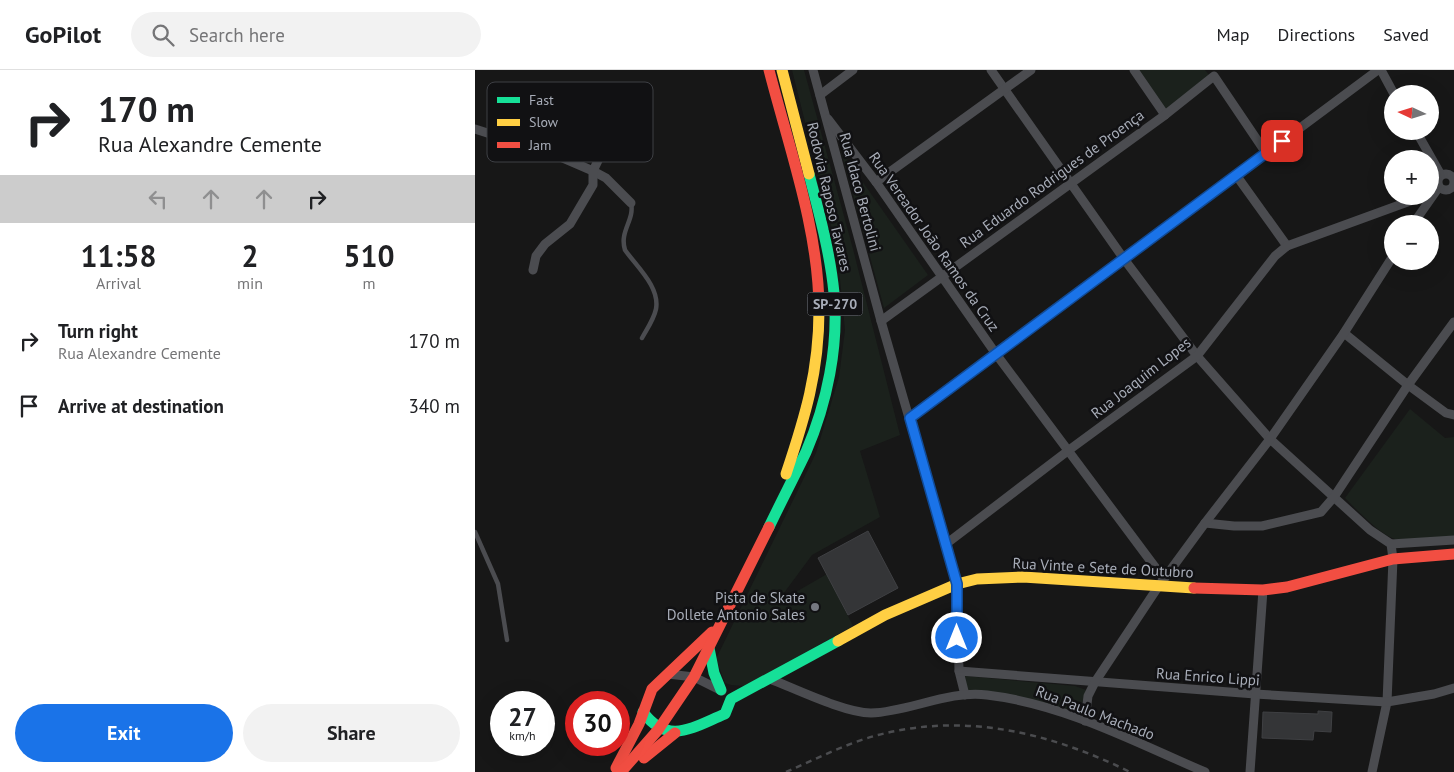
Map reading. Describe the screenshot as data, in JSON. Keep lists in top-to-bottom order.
{
  "streets": {
    "main road": ["Rodovia Raposo Tavares", "SP-270", "Rua Vinte e Sete de Outubro"],
    "street": [
      "Rua Eduardo Rodrigues de Proença",
      "Rua Idaco Bertolini",
      "Rua Vereador João Ramos da Cruz",
      "Rua Joaquim Lopes",
      "Rua Enrico Lippi",
      "Rua Paulo Machado"
    ]
  },
  "crossings": [
    ["Rua Eduardo Rodrigues de Proença", "Rua Idaco Bertolini"],
    ["Rua Eduardo Rodrigues de Proença", "Rua Vereador João Ramos da Cruz"],
    ["Rua Idaco Bertolini", "Rua Vereador João Ramos da Cruz"],
    ["Rua Idaco Bertolini", "Rua Joaquim Lopes"],
    ["Rua Idaco Bertolini", "Rua Vinte e Sete de Outubro"],
    ["Rua Idaco Bertolini", "Rua Enrico Lippi"],
    ["Rua Idaco Bertolini", "Rua Paulo Machado"],
    ["Rua Vereador João Ramos da Cruz", "Rua Joaquim Lopes"],
    ["Rua Vereador João Ramos da Cruz", "Rua Vinte e Sete de Outubro"],
    ["Rua Vinte e Sete de Outubro", "Rua Paulo Machado"]
  ],
  "places": ["Pista de Skate Dollete Antonio Sales"],
  "legend": ["Fast", "Slow", "Jam"],
  "north": "left",
  "page": {
    "header": "GoPilot",
    "search": "Search here",
    "nav": ["Map", "Directions", "Saved"],
    "turn": ["170 m", "Rua Alexandre Cemente"],
    "map_buttons": ["+", "−"],
    "eta": [
      "11:58",
      "Arrival",
      "2",
      "min",
      "510",
      "m"
    ],
    "list": [
      {
        "name": "Turn right",
        "note": "Rua Alexandre Cemente",
        "value": "170 m"
      },
      {
        "name": "Arrive at destination",
        "value": "340 m"
      }
    ],
    "speed": "27 km/h",
    "limit": "30",
    "buttons": ["Exit", "Share"]
  }
}
